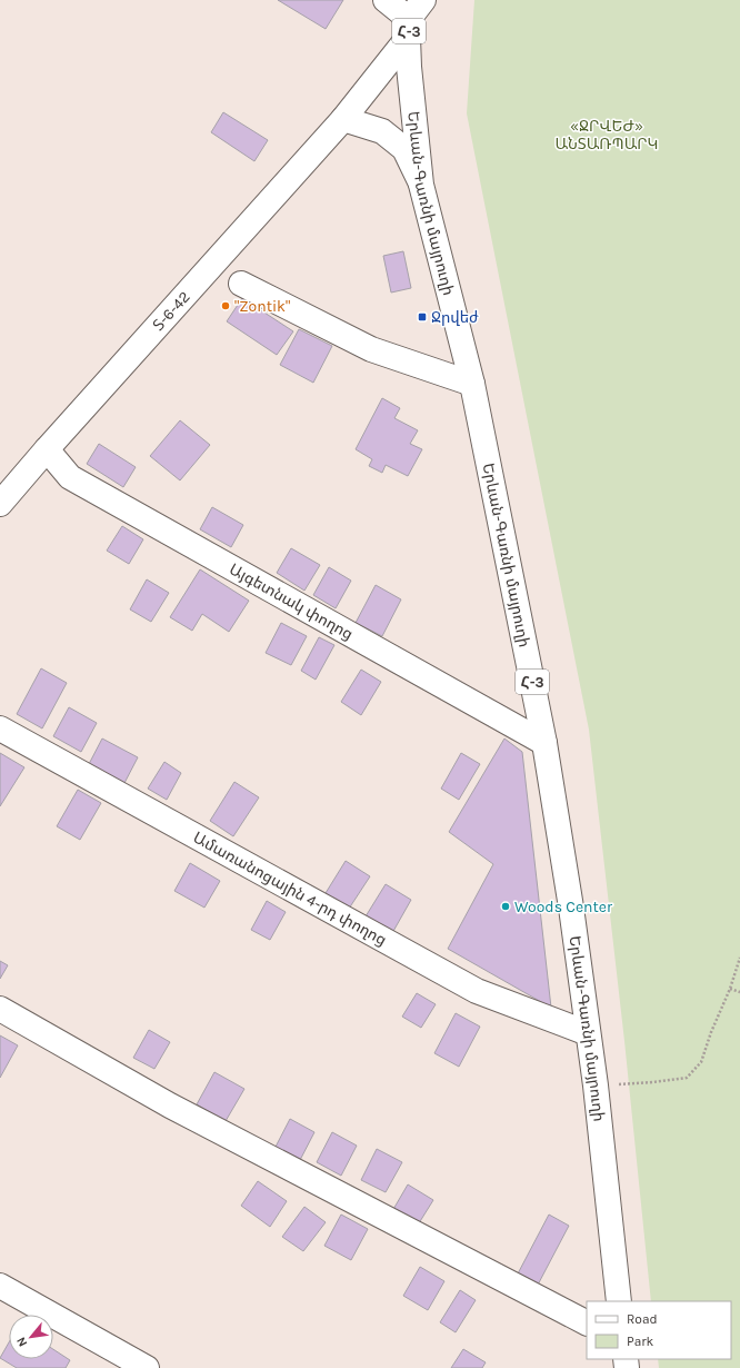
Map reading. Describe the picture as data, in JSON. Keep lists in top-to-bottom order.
{
  "streets": {
    "street": [
      "Հ-3",
      "Երևան-Գառնի մայրուղի",
      "Տ-6-42",
      "Այգետնակ փողոց",
      "Ամառանոցային 4-րդ փողոց"
    ]
  },
  "crossings": [
    ["Հ-3", "Երևան-Գառնի մայրուղի"],
    ["Հ-3", "Տ-6-42"],
    ["Երևան-Գառնի մայրուղի", "Տ-6-42"],
    ["Երևան-Գառնի մայրուղի", "Այգետնակ փողոց"],
    ["Երևան-Գառնի մայրուղի", "Ամառանոցային 4-րդ փողոց"],
    ["Տ-6-42", "Այգետնակ փողոց"]
  ],
  "parks": ["«ՋՐՎԵԺ» ԱՆՏԱՌՊԱՐԿ"],
  "places": {
    "other": ["\"Zontik\"", "Woods Center"],
    "transit": ["Ջրվեժ"]
  },
  "legend": ["Road", "Park"],
  "north": "bottom left"
}
